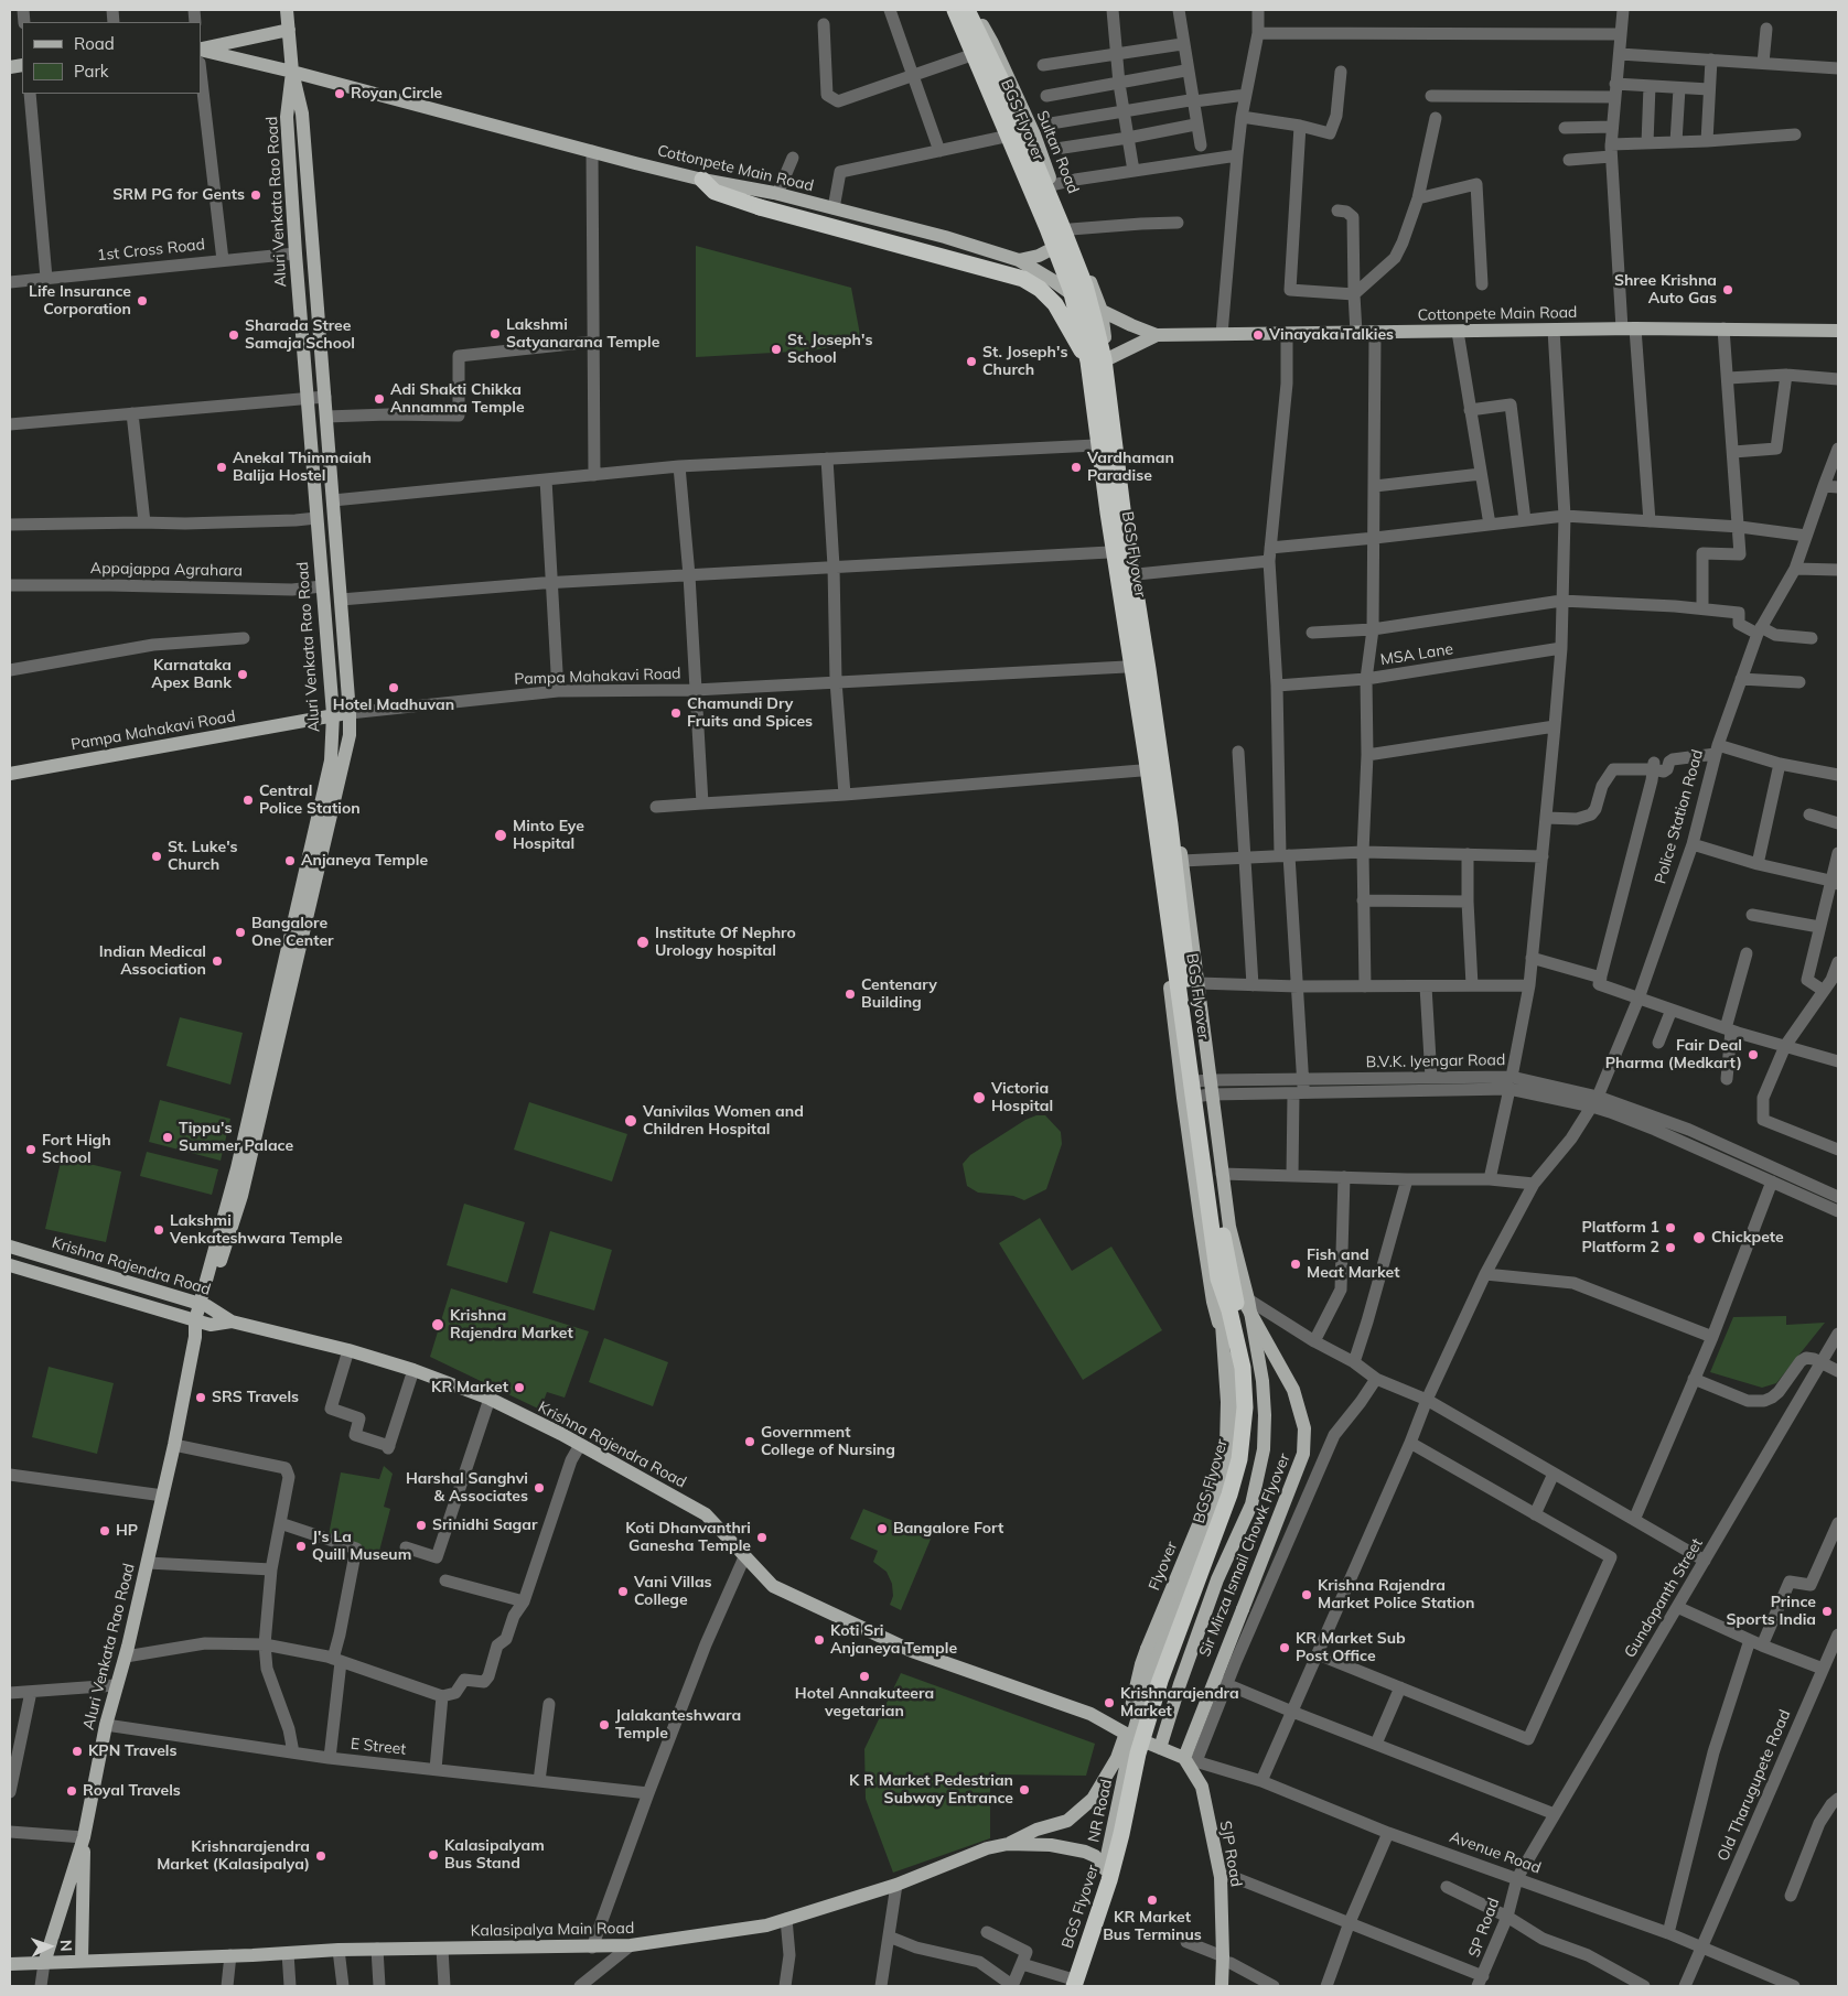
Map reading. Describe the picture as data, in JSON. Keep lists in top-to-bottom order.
{
  "streets": {
    "highway": ["BGS Flyover"],
    "main road": [
      "Sultan Road",
      "Cottonpete Main Road",
      "Aluri Venkata Rao Road",
      "Pampa Mahakavi Road",
      "Krishna Rajendra Road",
      "Sir Mirza Ismail Chowk Flyover",
      "Flyover",
      "NR Road",
      "SJP Road",
      "Kalasipalya Main Road"
    ],
    "street": [
      "1st Cross Road",
      "Appajappa Agrahara",
      "MSA Lane",
      "Police Station Road",
      "B.V.K. Iyengar Road",
      "Gundopanth Street",
      "E Street",
      "Old Tharugupete Road",
      "Avenue Road",
      "SP Road"
    ]
  },
  "crossings": [
    ["BGS Flyover", "Sir Mirza Ismail Chowk Flyover"],
    ["BGS Flyover", "Flyover"],
    ["BGS Flyover", "NR Road"],
    ["Sultan Road", "Cottonpete Main Road"],
    ["Sultan Road", "B.V.K. Iyengar Road"],
    ["Sultan Road", "Krishna Rajendra Road"],
    ["Cottonpete Main Road", "Aluri Venkata Rao Road"],
    ["Aluri Venkata Rao Road", "1st Cross Road"],
    ["Aluri Venkata Rao Road", "Appajappa Agrahara"],
    ["Aluri Venkata Rao Road", "Pampa Mahakavi Road"],
    ["Aluri Venkata Rao Road", "Krishna Rajendra Road"],
    ["Aluri Venkata Rao Road", "E Street"],
    ["Aluri Venkata Rao Road", "Kalasipalya Main Road"],
    ["Police Station Road", "B.V.K. Iyengar Road"],
    ["Police Station Road", "Avenue Road"],
    ["Krishna Rajendra Road", "Flyover"],
    ["Krishna Rajendra Road", "NR Road"],
    ["Sir Mirza Ismail Chowk Flyover", "Flyover"],
    ["Sir Mirza Ismail Chowk Flyover", "Avenue Road"],
    ["Sir Mirza Ismail Chowk Flyover", "SJP Road"],
    ["Flyover", "NR Road"],
    ["Gundopanth Street", "Avenue Road"],
    ["Gundopanth Street", "SP Road"],
    ["Old Tharugupete Road", "Avenue Road"],
    ["NR Road", "Kalasipalya Main Road"],
    ["Avenue Road", "SJP Road"],
    ["Avenue Road", "SP Road"]
  ],
  "places": [
    "Royan Circle",
    "SRM PG for Gents",
    "Shree Krishna Auto Gas",
    "Life Insurance Corporation",
    "Lakshmi Satyanarana Temple",
    "Sharada Stree Samaja School",
    "Vinayaka Talkies",
    "St. Joseph's School",
    "St. Joseph's Church",
    "Adi Shakti Chikka Annamma Temple",
    "Anekal Thimmaiah Balija Hostel",
    "Vardhaman Paradise",
    "Karnataka Apex Bank",
    "Hotel Madhuvan",
    "Chamundi Dry Fruits and Spices",
    "Central Police Station",
    "Minto Eye Hospital",
    "St. Luke's Church",
    "Anjaneya Temple",
    "Bangalore One Center",
    "Institute Of Nephro Urology hospital",
    "Indian Medical Association",
    "Centenary Building",
    "Fair Deal Pharma (Medkart)",
    "Victoria Hospital",
    "Vanivilas Women and Children Hospital",
    "Tippu's Summer Palace",
    "Fort High School",
    "Platform 1",
    "Lakshmi Venkateshwara Temple",
    "Chickpete",
    "Platform 2",
    "Fish and Meat Market",
    "Krishna Rajendra Market",
    "KR Market",
    "SRS Travels",
    "Government College of Nursing",
    "Harshal Sanghvi & Associates",
    "Srinidhi Sagar",
    "Bangalore Fort",
    "HP",
    "Koti Dhanvanthri Ganesha Temple",
    "J's La Quill Museum",
    "Vani Villas College",
    "Krishna Rajendra Market Police Station",
    "Prince Sports India",
    "Koti Sri Anjaneya Temple",
    "KR Market Sub Post Office",
    "Hotel Annakuteera vegetarian",
    "Krishnarajendra Market",
    "Jalakanteshwara Temple",
    "KPN Travels",
    "K R Market Pedestrian Subway Entrance",
    "Royal Travels",
    "Kalasipalyam Bus Stand",
    "Krishnarajendra Market (Kalasipalya)",
    "KR Market Bus Terminus"
  ],
  "legend": ["Road", "Park"],
  "north": "right"
}
